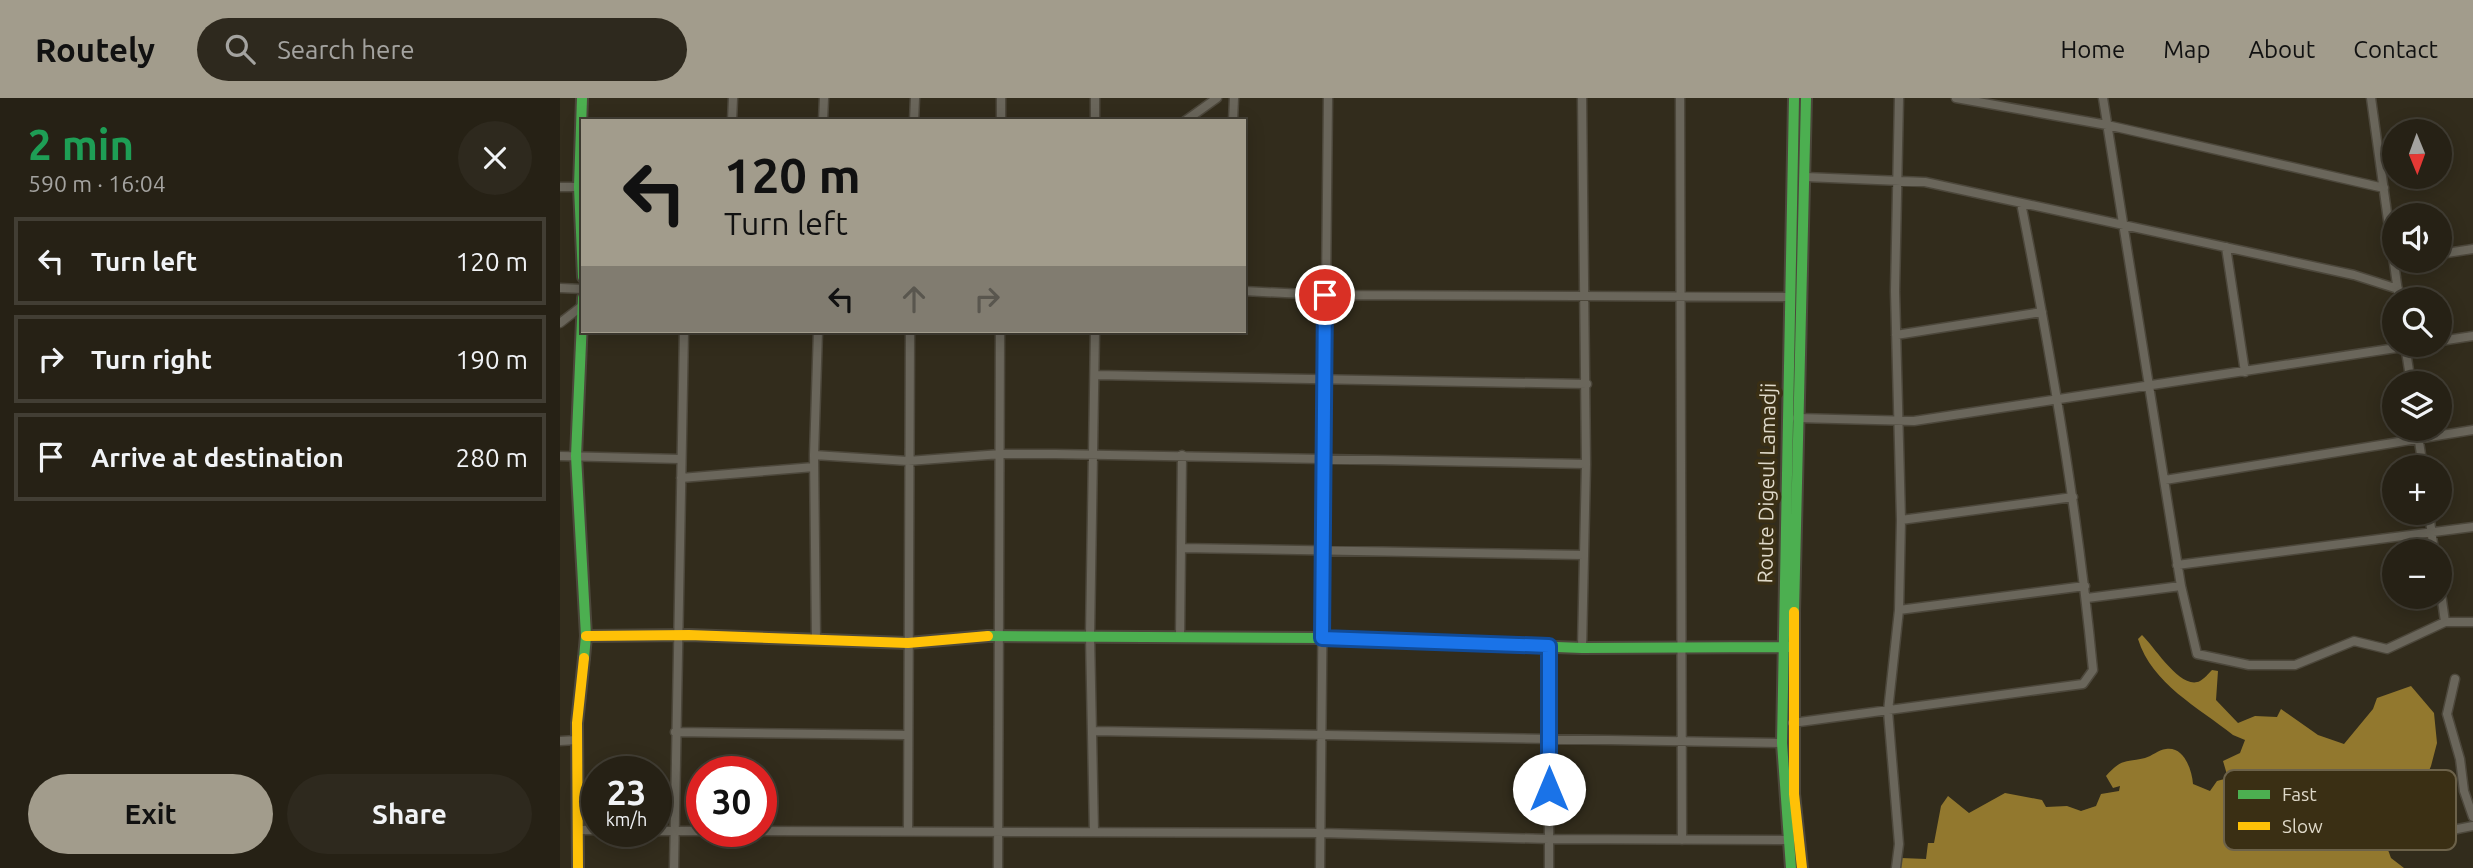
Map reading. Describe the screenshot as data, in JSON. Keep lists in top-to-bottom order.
{
  "streets": {
    "street": ["Route Digeul Lamadji"]
  },
  "legend": ["Fast", "Slow"],
  "north": "bottom",
  "page": {
    "header": "Routely",
    "search": "Search here",
    "nav": [
      "Home",
      "Map",
      "About",
      "Contact"
    ],
    "heading": ["2 min", "590 m · 16:04"],
    "map_buttons": ["+", "−"],
    "turn": ["120 m", "Turn left"],
    "list": [
      {
        "name": "Turn left",
        "value": "120 m"
      },
      {
        "name": "Turn right",
        "value": "190 m"
      },
      {
        "name": "Arrive at destination",
        "value": "280 m"
      }
    ],
    "speed": "23 km/h",
    "limit": "30",
    "buttons": ["Exit", "Share"]
  }
}
